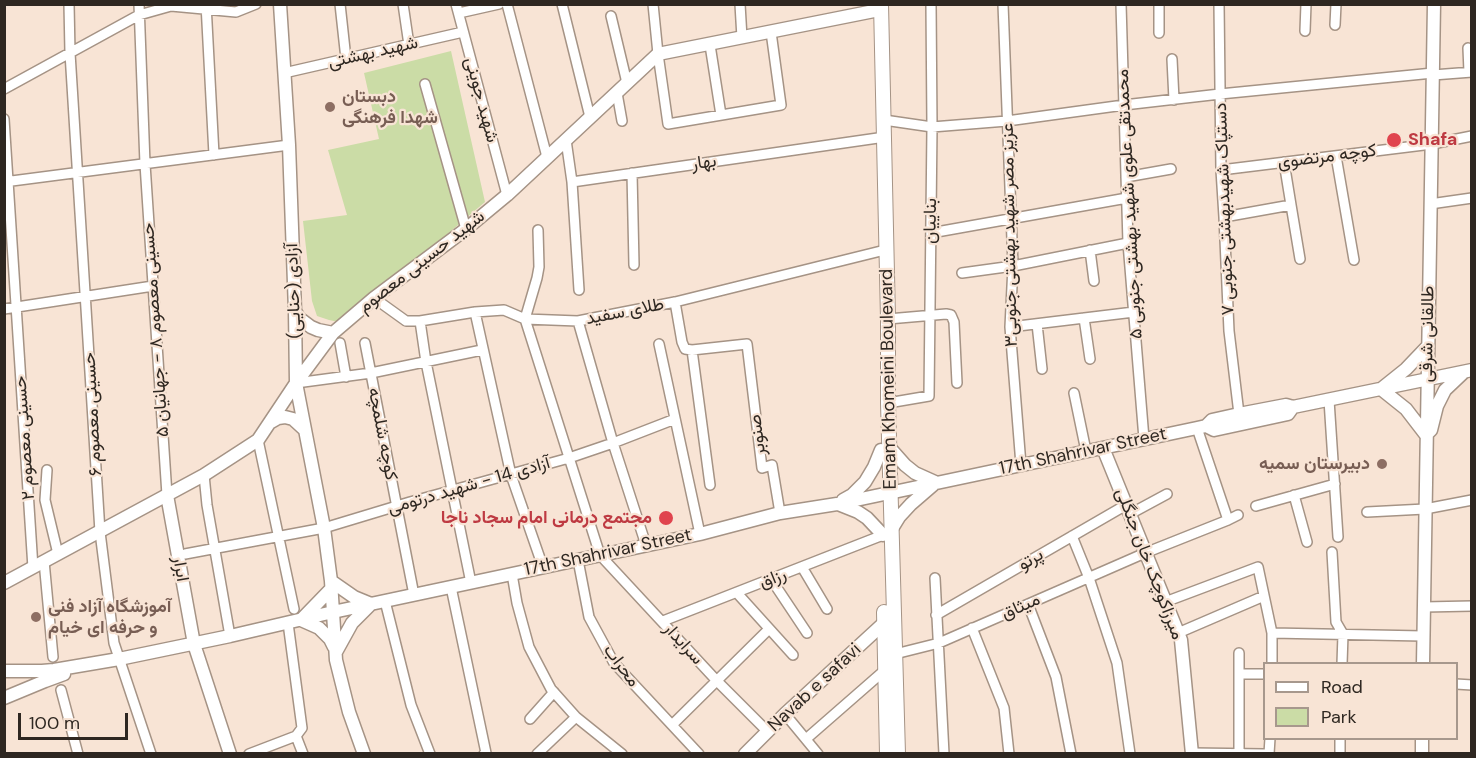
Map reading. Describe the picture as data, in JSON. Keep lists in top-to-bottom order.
{
  "streets": {
    "main road": [
      "شهید حسینی معصوم",
      "آزادی (حنایی)",
      "طالقانی شرقی",
      "Emam Khomeini Boulevard",
      "17th Shahrivar Street",
      "میرزاکوچک خان جنگلی",
      "ابرار",
      "Navab e safavi"
    ],
    "street": [
      "شهید بهشتی",
      "شهید جوینی",
      "کوچه مرتضوی",
      "بهار",
      "محمدتقی علوی شهید بهشتی جنوبی ۵",
      "دستپاک شهیدبهشتی جنوبی ۷",
      "بناییان",
      "عزیز مصر شهید بهشتی جنوبی۳",
      "طلای سفید",
      "حسینی معصوم ۸ - جهانیان ۵",
      "حسینی معصوم ۶",
      "کوچه شلمچه",
      "صنوبر",
      "حسینی معصوم ۲",
      "آزادی 14 - شهید درتومی",
      "پرتو",
      "رزاق",
      "میثاق",
      "سرایدار",
      "محراب"
    ]
  },
  "crossings": [
    ["شهید بهشتی", "شهید جوینی"],
    ["شهید بهشتی", "آزادی (حنایی)"],
    ["شهید جوینی", "شهید حسینی معصوم"],
    ["کوچه مرتضوی", "دستپاک شهیدبهشتی جنوبی ۷"],
    ["کوچه مرتضوی", "طالقانی شرقی"],
    ["بهار", "Emam Khomeini Boulevard"],
    ["محمدتقی علوی شهید بهشتی جنوبی ۵", "17th Shahrivar Street"],
    ["دستپاک شهیدبهشتی جنوبی ۷", "17th Shahrivar Street"],
    ["بناییان", "Emam Khomeini Boulevard"],
    ["عزیز مصر شهید بهشتی جنوبی۳", "17th Shahrivar Street"],
    ["شهید حسینی معصوم", "آزادی (حنایی)"],
    ["شهید حسینی معصوم", "طلای سفید"],
    ["شهید حسینی معصوم", "حسینی معصوم ۸ - جهانیان ۵"],
    ["شهید حسینی معصوم", "حسینی معصوم ۶"],
    ["شهید حسینی معصوم", "حسینی معصوم ۲"],
    ["شهید حسینی معصوم", "ابرار"],
    ["آزادی (حنایی)", "17th Shahrivar Street"],
    ["آزادی (حنایی)", "آزادی 14 - شهید درتومی"],
    ["طلای سفید", "Emam Khomeini Boulevard"],
    ["حسینی معصوم ۸ - جهانیان ۵", "ابرار"],
    ["طالقانی شرقی", "17th Shahrivar Street"],
    ["Emam Khomeini Boulevard", "17th Shahrivar Street"],
    ["Emam Khomeini Boulevard", "رزاق"],
    ["Emam Khomeini Boulevard", "میثاق"],
    ["Emam Khomeini Boulevard", "Navab e safavi"],
    ["کوچه شلمچه", "17th Shahrivar Street"],
    ["کوچه شلمچه", "آزادی 14 - شهید درتومی"],
    ["صنوبر", "17th Shahrivar Street"],
    ["17th Shahrivar Street", "میرزاکوچک خان جنگلی"],
    ["17th Shahrivar Street", "ابرار"],
    ["17th Shahrivar Street", "سرایدار"],
    ["17th Shahrivar Street", "محراب"],
    ["پرتو", "میرزاکوچک خان جنگلی"],
    ["میرزاکوچک خان جنگلی", "میثاق"],
    ["رزاق", "سرایدار"],
    ["سرایدار", "Navab e safavi"]
  ],
  "places": [
    "دبستان شهدا فرهنگی",
    "Shafa",
    "دبیرستان سمیه",
    "مجتمع درمانی امام سجاد ناجا",
    "آموزشگاه آزاد فنی و حرفه ای خیام"
  ],
  "legend": ["Road", "Park"],
  "scale_bar": "100 m"
}
